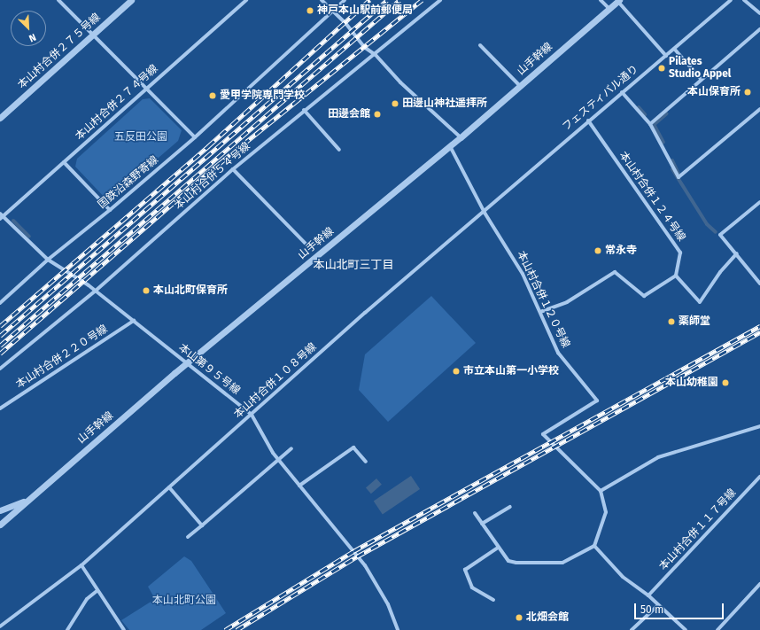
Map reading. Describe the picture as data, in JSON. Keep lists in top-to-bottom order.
{
  "streets": {
    "street": [
      "本山村合併２７５号線",
      "山手幹線",
      "フェスティバル通り",
      "本山村合併２７４号線",
      "本山村合併５４号線",
      "国鉄沿森野寄線",
      "本山村合併１２４号線",
      "本山村合併１２０号線",
      "本山村合併２２０号線",
      "本山第９５号線",
      "本山村合併１０８号線",
      "本山村合併１１７号線"
    ]
  },
  "crossings": [
    ["山手幹線", "本山村合併１２０号線"],
    ["山手幹線", "本山第９５号線"],
    ["フェスティバル通り", "本山村合併１２４号線"],
    ["フェスティバル通り", "本山村合併１２０号線"],
    ["フェスティバル通り", "本山村合併１０８号線"],
    ["本山村合併２７４号線", "本山第９５号線"],
    ["本山村合併５４号線", "本山第９５号線"],
    ["国鉄沿森野寄線", "本山第９５号線"],
    ["本山村合併１２０号線", "本山村合併１０８号線"],
    ["本山村合併２２０号線", "本山第９５号線"],
    ["本山第９５号線", "本山村合併１０８号線"]
  ],
  "districts": ["本山北町三丁目"],
  "parks": ["五反田公園", "本山北町公園"],
  "places": [
    "神戸本山駅前郵便局",
    "Pilates Studio Appel",
    "本山保育所",
    "愛甲学院専門学校",
    "田邊山神社遥拝所",
    "田邊会館",
    "常永寺",
    "本山北町保育所",
    "薬師堂",
    "市立本山第一小学校",
    "本山幼稚園",
    "北畑会館"
  ],
  "scale_bar": "50 m",
  "north": "bottom right"
}
